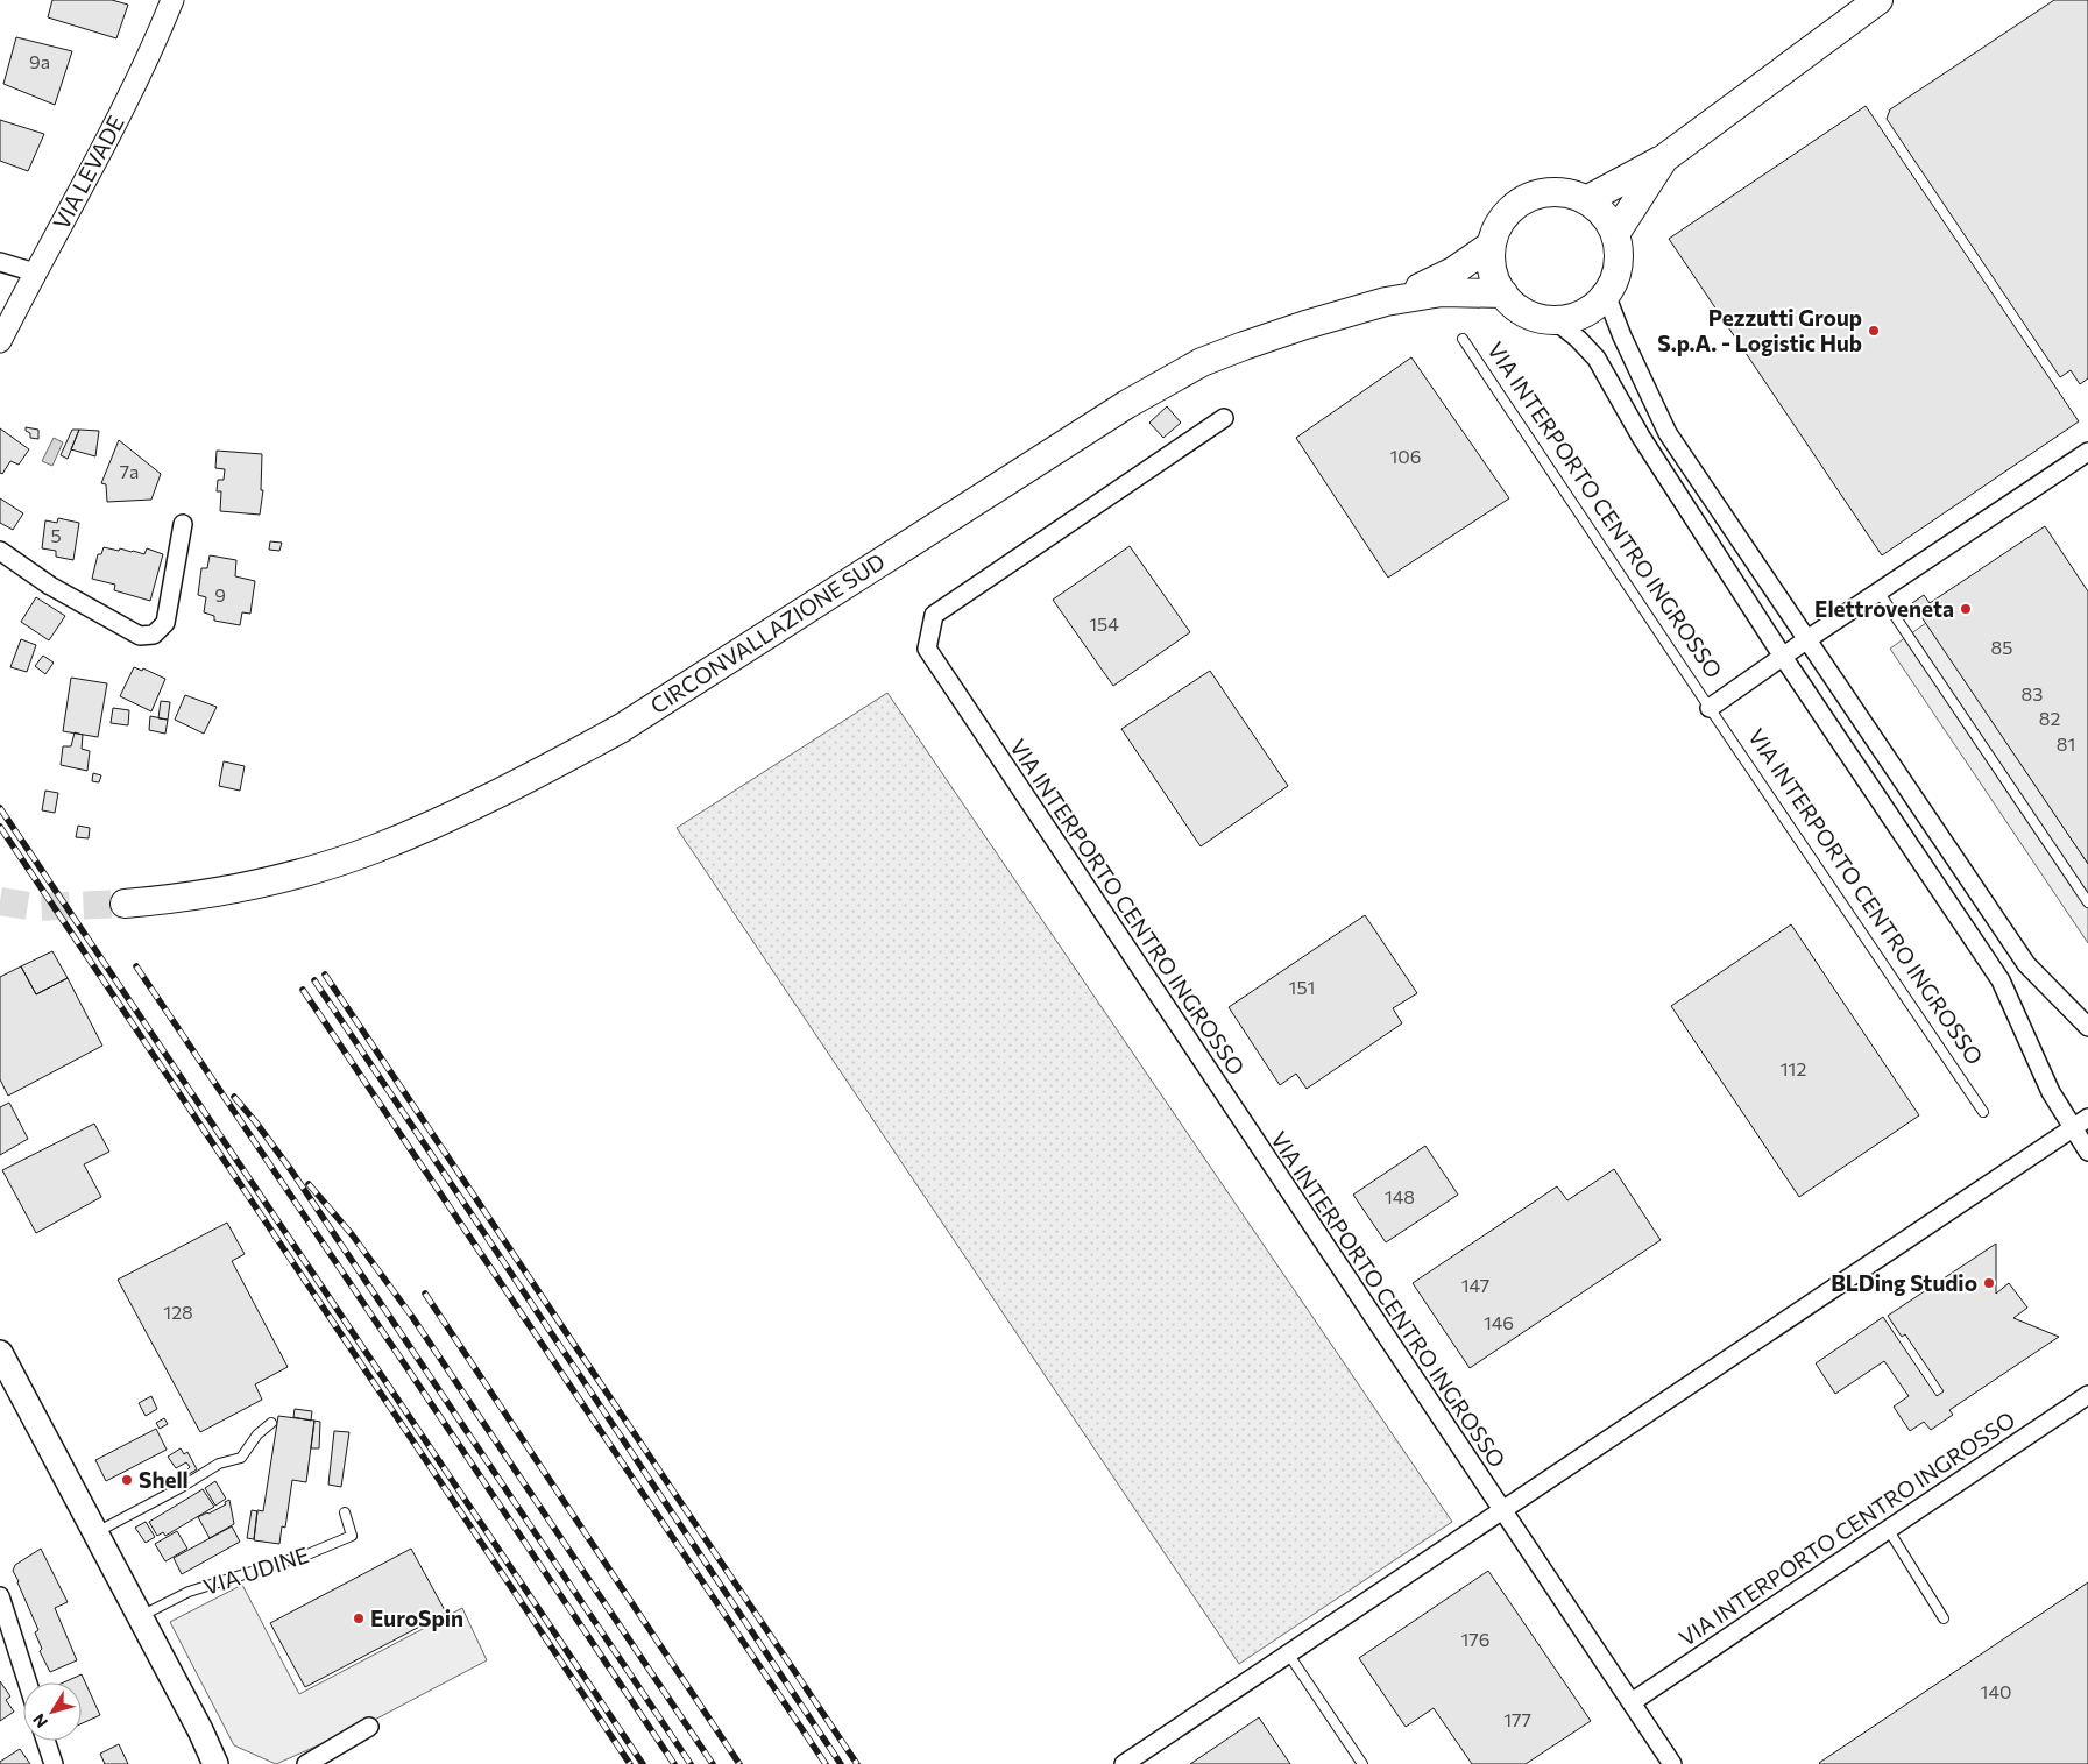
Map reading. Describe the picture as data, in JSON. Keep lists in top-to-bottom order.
{
  "streets": {
    "main road": ["CIRCONVALLAZIONE SUD"],
    "street": ["VIA LEVADE", "VIA INTERPORTO CENTRO INGROSSO"],
    "lane": ["VIA UDINE"]
  },
  "places": [
    "Pezzutti Group S.p.A. - Logistic Hub",
    "Elettroveneta",
    "BLDing Studio",
    "Shell",
    "EuroSpin"
  ],
  "house_numbers": [
    "9a",
    "106",
    "7a",
    "5",
    "9",
    "154",
    "85",
    "83",
    "82",
    "81",
    "151",
    "112",
    "148",
    "147",
    "128",
    "146",
    "176",
    "140",
    "177"
  ],
  "north": "bottom left"
}
